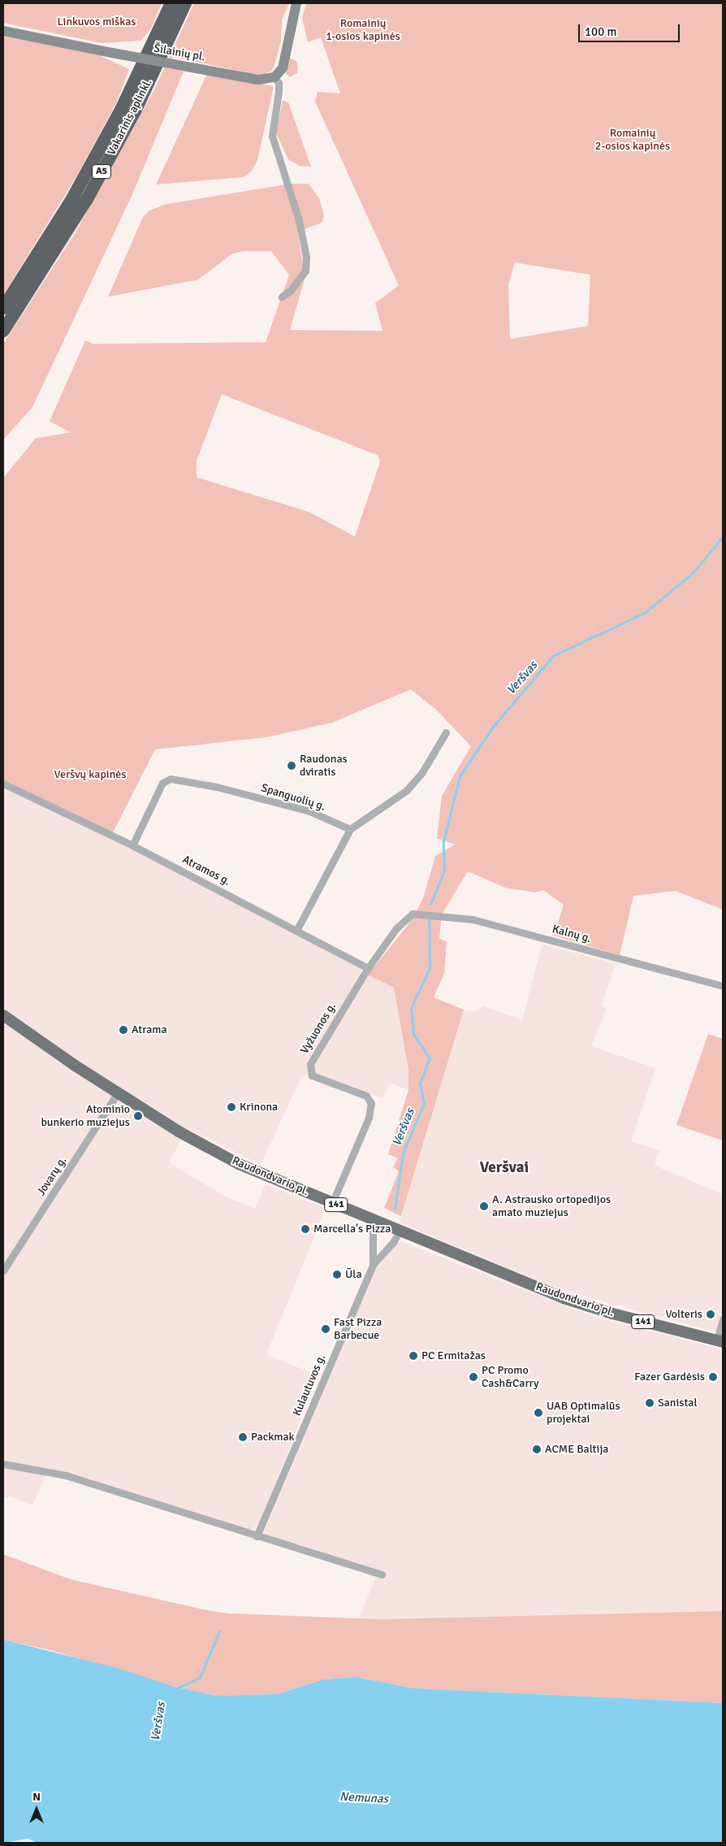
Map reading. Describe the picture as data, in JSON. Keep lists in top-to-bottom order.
{
  "streets": {
    "highway": ["Vakarinis aplinkl.", "A5"],
    "main road": ["Raudondvario pl.", "141"],
    "street": [
      "Šilainių pl.",
      "Spanguolių g.",
      "Atramos g.",
      "Kalnų g.",
      "Vyžuonos g.",
      "Jovarų g.",
      "Kulautuvos g."
    ]
  },
  "crossings": [
    ["Spanguolių g.", "Atramos g."],
    ["Atramos g.", "Kalnų g."],
    ["Atramos g.", "Vyžuonos g."],
    ["Kalnų g.", "Vyžuonos g."],
    ["Vyžuonos g.", "Raudondvario pl."],
    ["Jovarų g.", "Raudondvario pl."],
    ["Raudondvario pl.", "Kulautuvos g."]
  ],
  "districts": ["Veršvai"],
  "water": ["Veršvas", "Nemunas"],
  "parks": [
    "Linkuvos miškas",
    "Romainių 1-osios kapinės",
    "Romainių 2-osios kapinės",
    "Veršvų kapinės"
  ],
  "places": [
    "Raudonas dviratis",
    "Atrama",
    "Krinona",
    "Atominio bunkerio muziejus",
    "A. Astrausko ortopedijos amato muziejus",
    "Marcella's Pizza",
    "Ūla",
    "Volteris",
    "Fast Pizza Barbecue",
    "PC Ermitažas",
    "PC Promo Cash&Carry",
    "Fazer Gardėsis",
    "Sanistal",
    "UAB Optimalūs projektai",
    "Packmak",
    "ACME Baltija"
  ],
  "scale_bar": "100 m",
  "north": "top"
}
